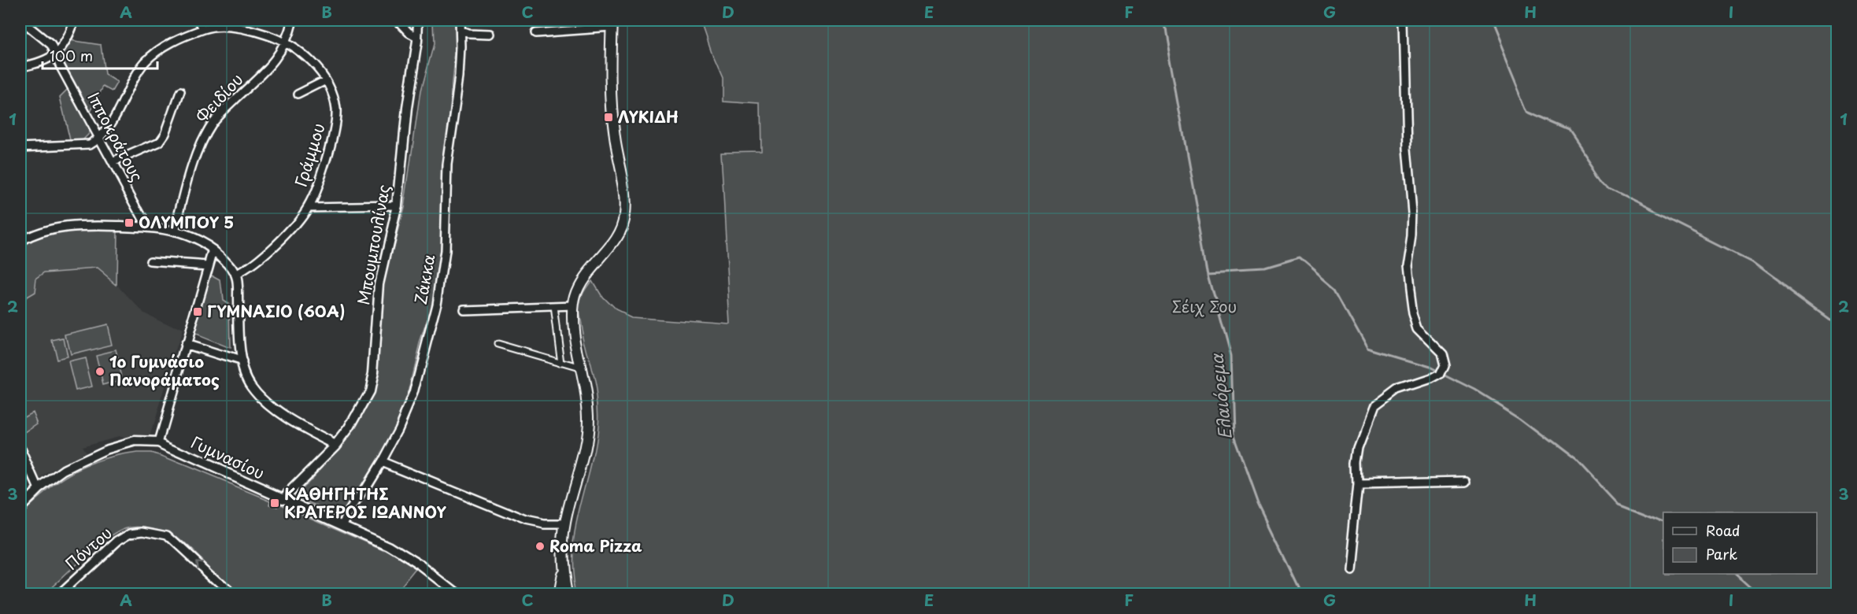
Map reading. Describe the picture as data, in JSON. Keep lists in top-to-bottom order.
{
  "streets": {
    "street": [
      "Φειδίου",
      "Ιπποκράτους",
      "Γράμμου",
      "Μπουμπουλίνας",
      "Ζάκκα",
      "Γυμνασίου",
      "Πόντου"
    ]
  },
  "crossings": [
    ["Φειδίου", "Γράμμου"],
    ["Ιπποκράτους", "Γράμμου"],
    ["Μπουμπουλίνας", "Γυμνασίου"],
    ["Ζάκκα", "Γυμνασίου"]
  ],
  "water": ["Ελαιόρεμα"],
  "parks": ["Σέιχ Σου"],
  "places": {
    "transit": [
      "ΛΥΚΙΔΗ",
      "ΟΛΥΜΠΟΥ 5",
      "ΓΥΜΝΑΣΙΟ (60Α)",
      "ΚΑΘΗΓΗΤΗΣ ΚΡΑΤΕΡΟΣ ΙΩΑΝΝΟΥ"
    ],
    "other": ["1ο Γυμνάσιο Πανοράματος", "Roma Pizza"]
  },
  "legend": ["Road", "Park"],
  "scale_bar": "100 m",
  "grid": {
    "columns": [
      "A",
      "B",
      "C",
      "D",
      "E",
      "F",
      "G",
      "H",
      "I"
    ],
    "rows": ["1", "2", "3"]
  }
}
